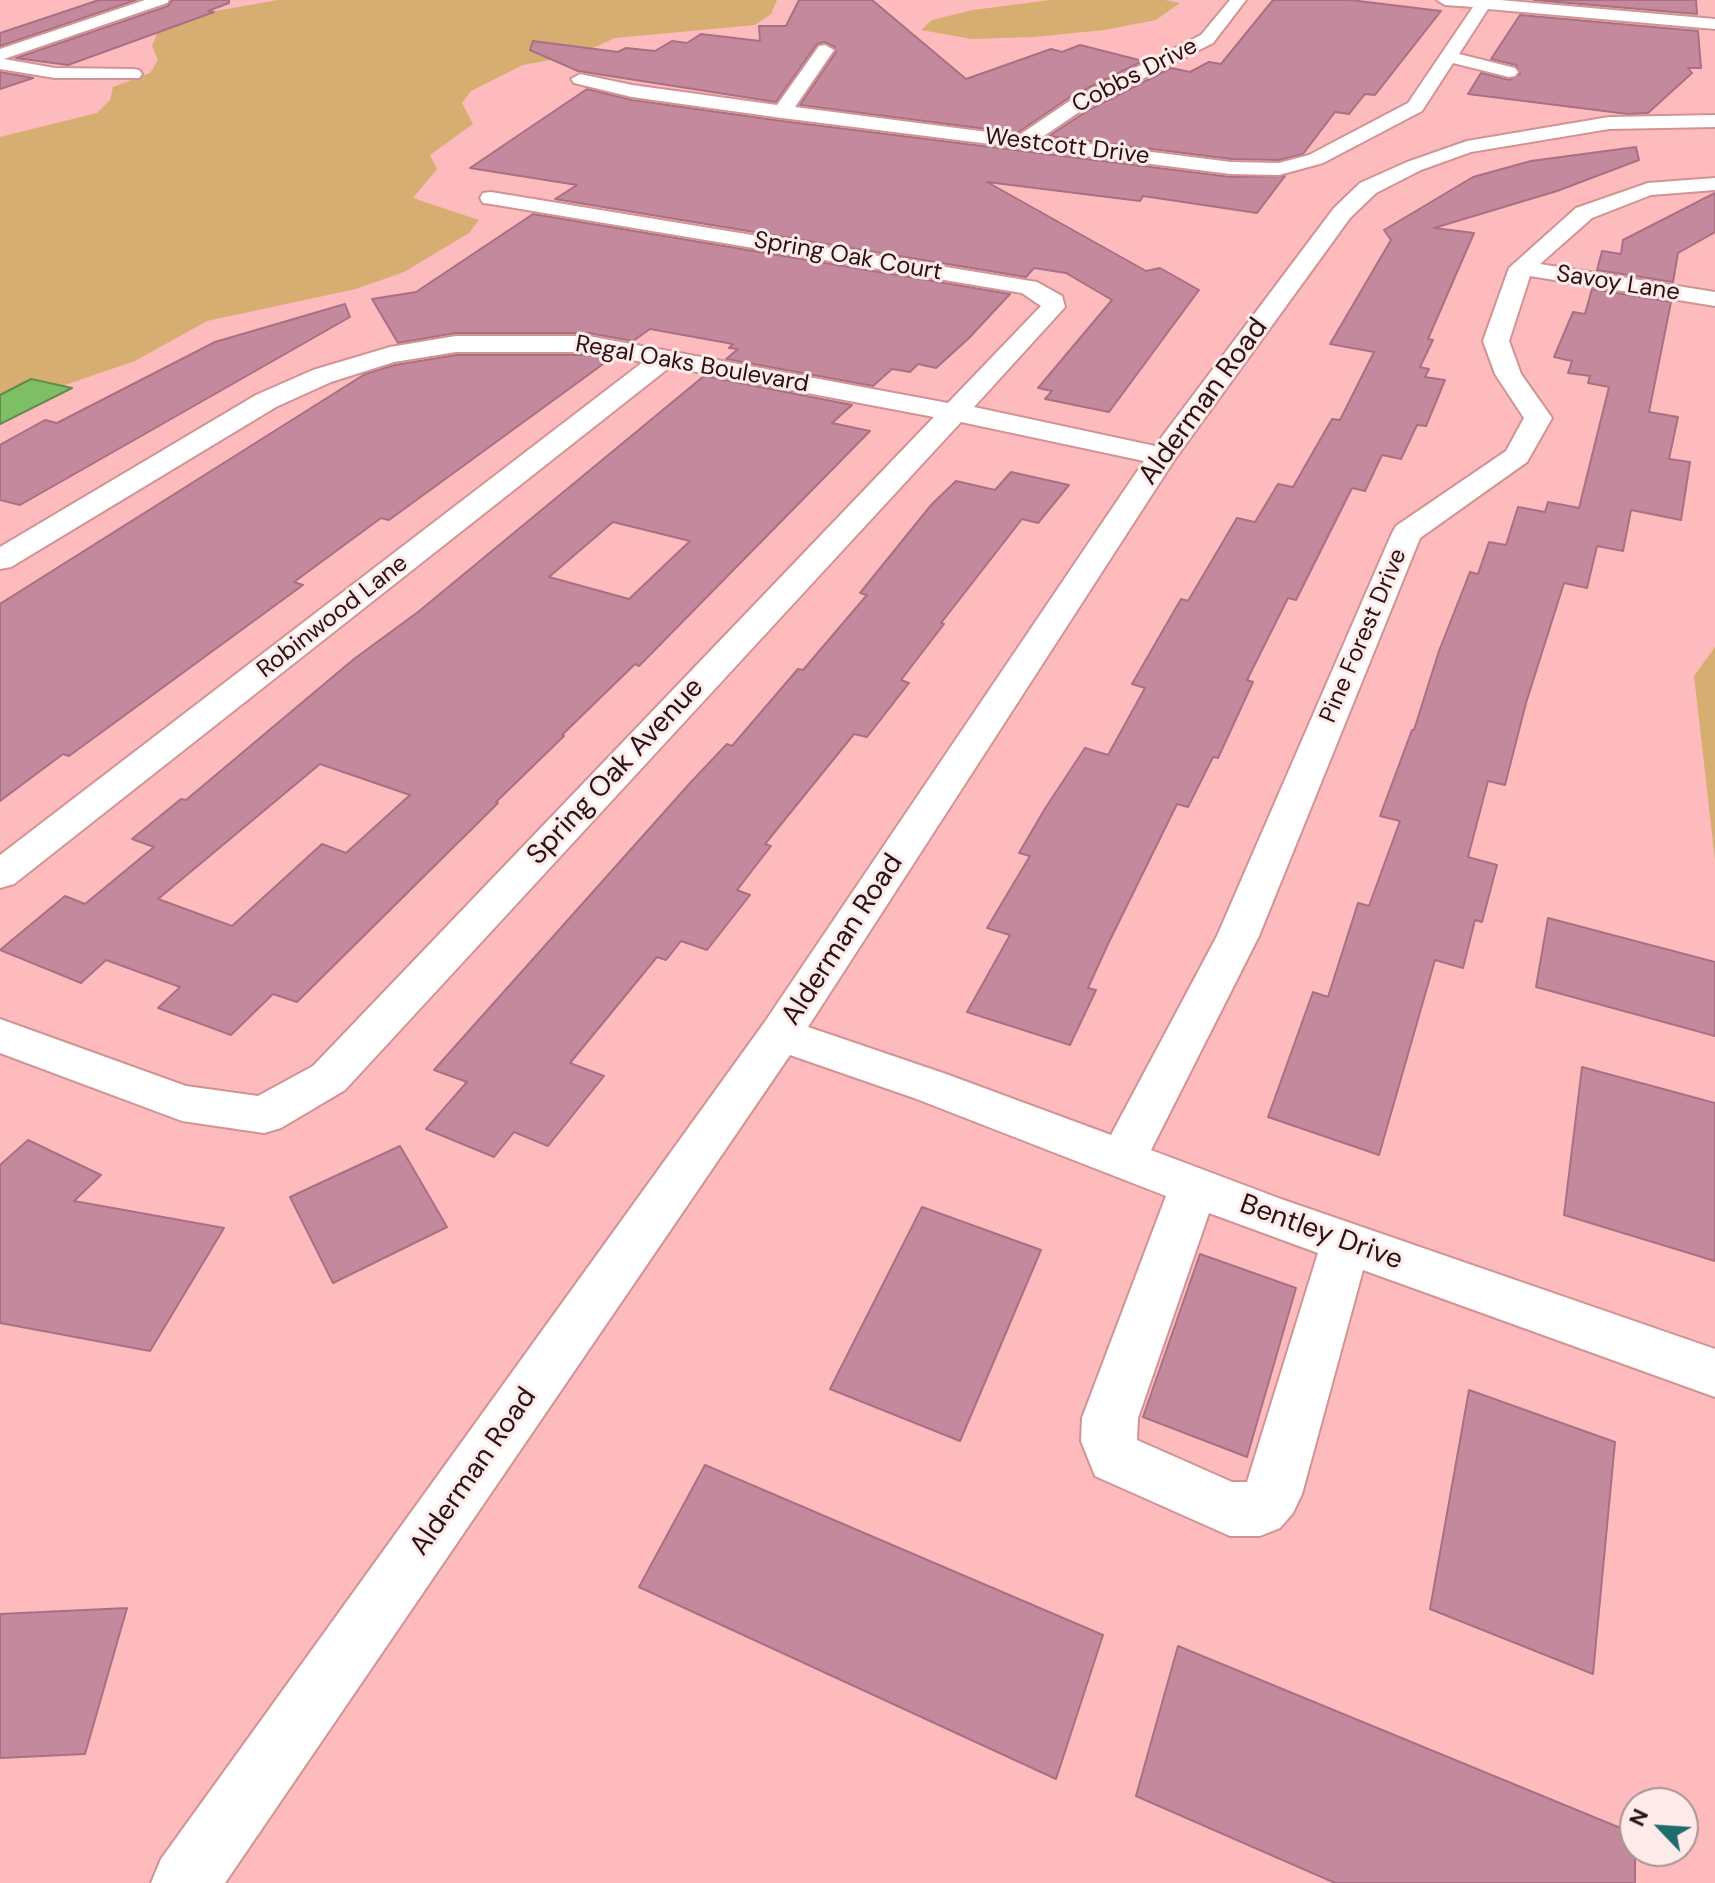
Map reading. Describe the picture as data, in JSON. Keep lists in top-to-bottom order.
{
  "streets": {
    "street": [
      "Cobbs Drive",
      "Westcott Drive",
      "Spring Oak Court",
      "Savoy Lane",
      "Regal Oaks Boulevard",
      "Alderman Road",
      "Robinwood Lane",
      "Pine Forest Drive",
      "Spring Oak Avenue",
      "Bentley Drive"
    ]
  },
  "crossings": [
    ["Cobbs Drive", "Westcott Drive"],
    ["Spring Oak Court", "Regal Oaks Boulevard"],
    ["Spring Oak Court", "Spring Oak Avenue"],
    ["Savoy Lane", "Pine Forest Drive"],
    ["Regal Oaks Boulevard", "Alderman Road"],
    ["Regal Oaks Boulevard", "Robinwood Lane"],
    ["Regal Oaks Boulevard", "Spring Oak Avenue"],
    ["Alderman Road", "Bentley Drive"],
    ["Pine Forest Drive", "Bentley Drive"]
  ],
  "north": "top left"
}
